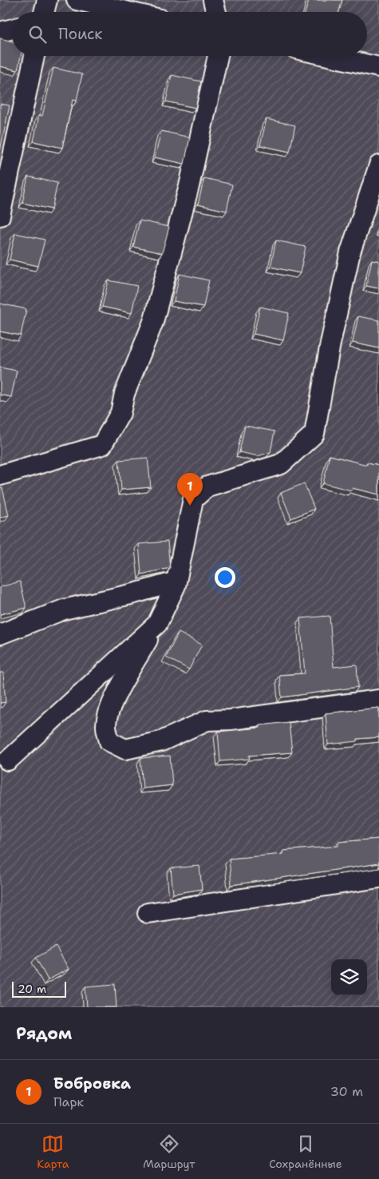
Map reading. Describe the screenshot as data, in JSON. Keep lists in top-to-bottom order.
{
  "scale_bar": "20 m",
  "page": {
    "search": "Поиск",
    "pins": "1",
    "scale": "20 m",
    "heading": "Рядом",
    "list": [
      {
        "mark": "1",
        "name": "Бобровка",
        "note": "Парк",
        "value": "30 m"
      }
    ],
    "nav": ["Карта", "Маршрут", "Сохранённые"]
  }
}
